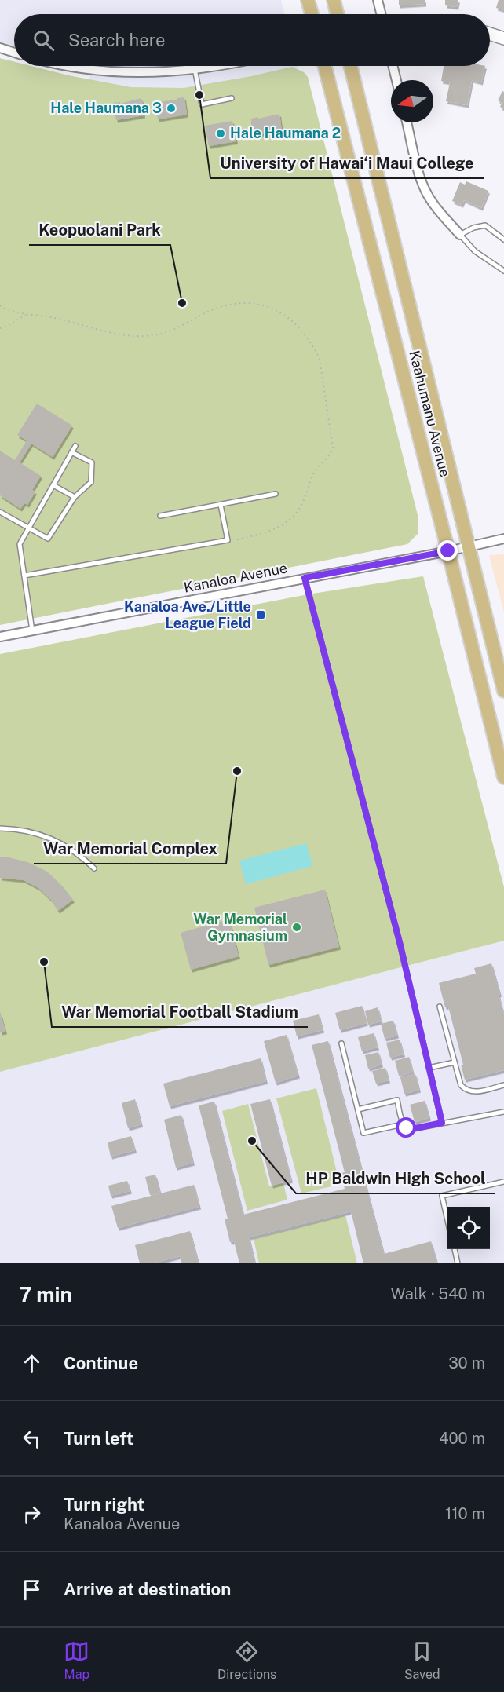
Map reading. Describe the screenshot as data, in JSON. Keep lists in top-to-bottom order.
{
  "streets": {
    "main road": ["Kaahumanu Avenue"],
    "street": ["Kanaloa Avenue"]
  },
  "crossings": [
    ["Kaahumanu Avenue", "Kanaloa Avenue"]
  ],
  "places": {
    "other": [
      "University of Hawai‘i Maui College",
      "Hale Haumana 3",
      "Hale Haumana 2",
      "Keopuolani Park",
      "War Memorial Complex",
      "War Memorial Gymnasium",
      "War Memorial Football Stadium",
      "HP Baldwin High School"
    ],
    "transit": ["Kanaloa Ave./Little League Field"]
  },
  "north": "left",
  "page": {
    "search": "Search here",
    "heading": ["7 min", "Walk · 540 m"],
    "list": [
      ["Continue", "30 m"],
      ["Turn left", "400 m"],
      ["Turn right", "Kanaloa Avenue", "110 m"],
      "Arrive at destination"
    ],
    "nav": ["Map", "Directions", "Saved"]
  }
}
